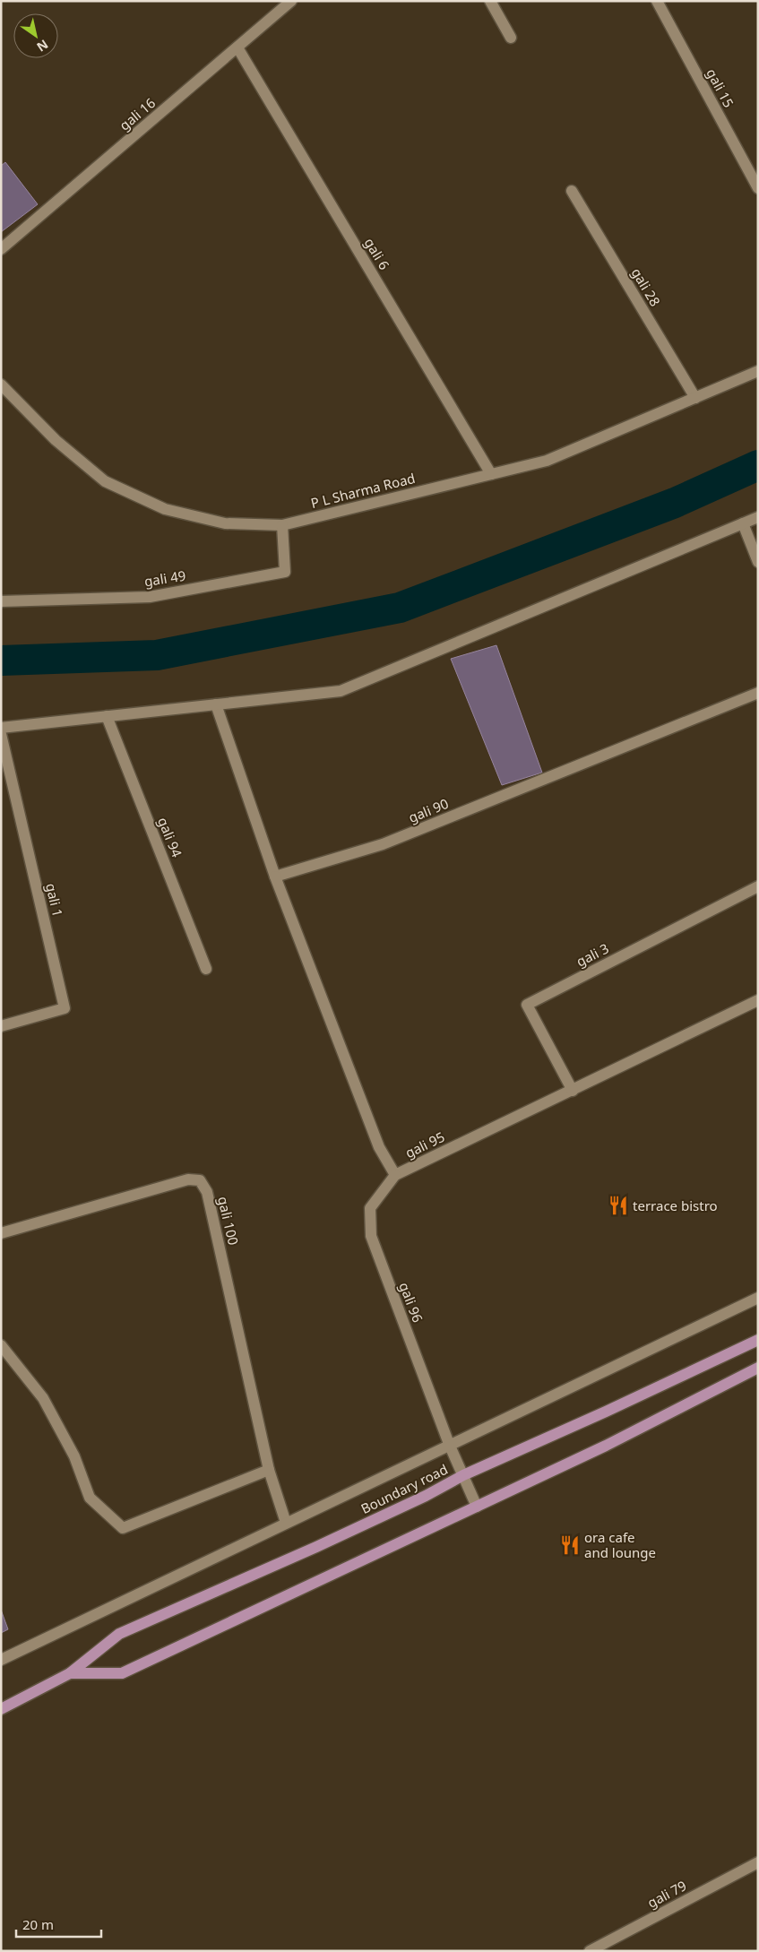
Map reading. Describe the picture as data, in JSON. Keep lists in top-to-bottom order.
{
  "streets": {
    "main road": ["Boundary road"],
    "street": [
      "gali 15",
      "gali 16",
      "gali 6",
      "gali 28",
      "P L Sharma Road",
      "gali 49",
      "gali 90",
      "gali 94",
      "gali 1",
      "gali 3",
      "gali 95",
      "gali 100",
      "gali 96",
      "gali 79"
    ]
  },
  "crossings": [
    ["gali 16", "gali 6"],
    ["gali 6", "P L Sharma Road"],
    ["gali 28", "P L Sharma Road"],
    ["P L Sharma Road", "gali 49"],
    ["gali 90", "gali 95"],
    ["gali 3", "gali 95"],
    ["gali 95", "gali 96"],
    ["gali 96", "Boundary road"]
  ],
  "places": {
    "restaurant": ["terrace bistro", "ora cafe and lounge"]
  },
  "scale_bar": "20 m",
  "north": "bottom right"
}
